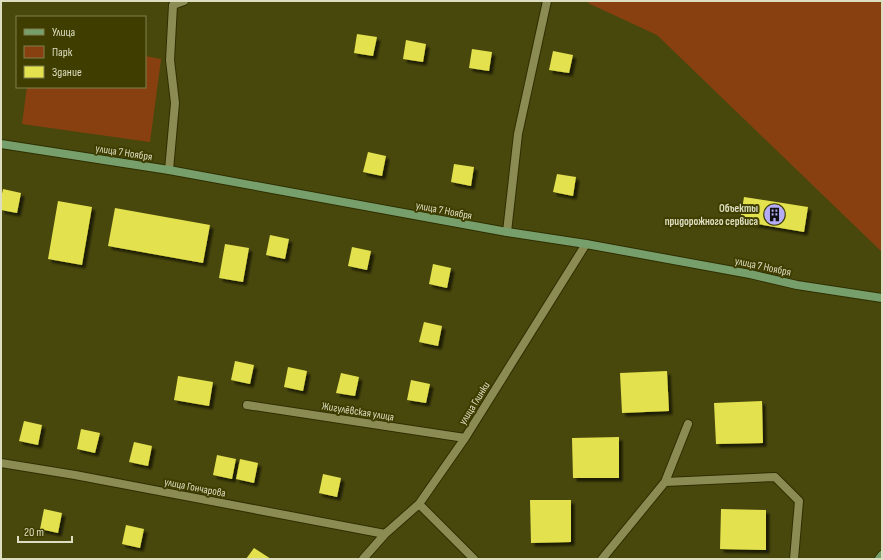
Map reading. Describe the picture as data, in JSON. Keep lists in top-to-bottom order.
{
  "streets": {
    "street": [
      "улица 7 Ноября",
      "улица Глинки",
      "Жигулёвская улица",
      "улица Гончарова"
    ]
  },
  "crossings": [
    ["улица 7 Ноября", "улица Глинки"],
    ["улица Глинки", "Жигулёвская улица"],
    ["улица Глинки", "улица Гончарова"]
  ],
  "places": {
    "building": ["Объекты придорожного сервиса"]
  },
  "legend": ["Улица", "Парк", "Здание"],
  "scale_bar": "20 m"
}
